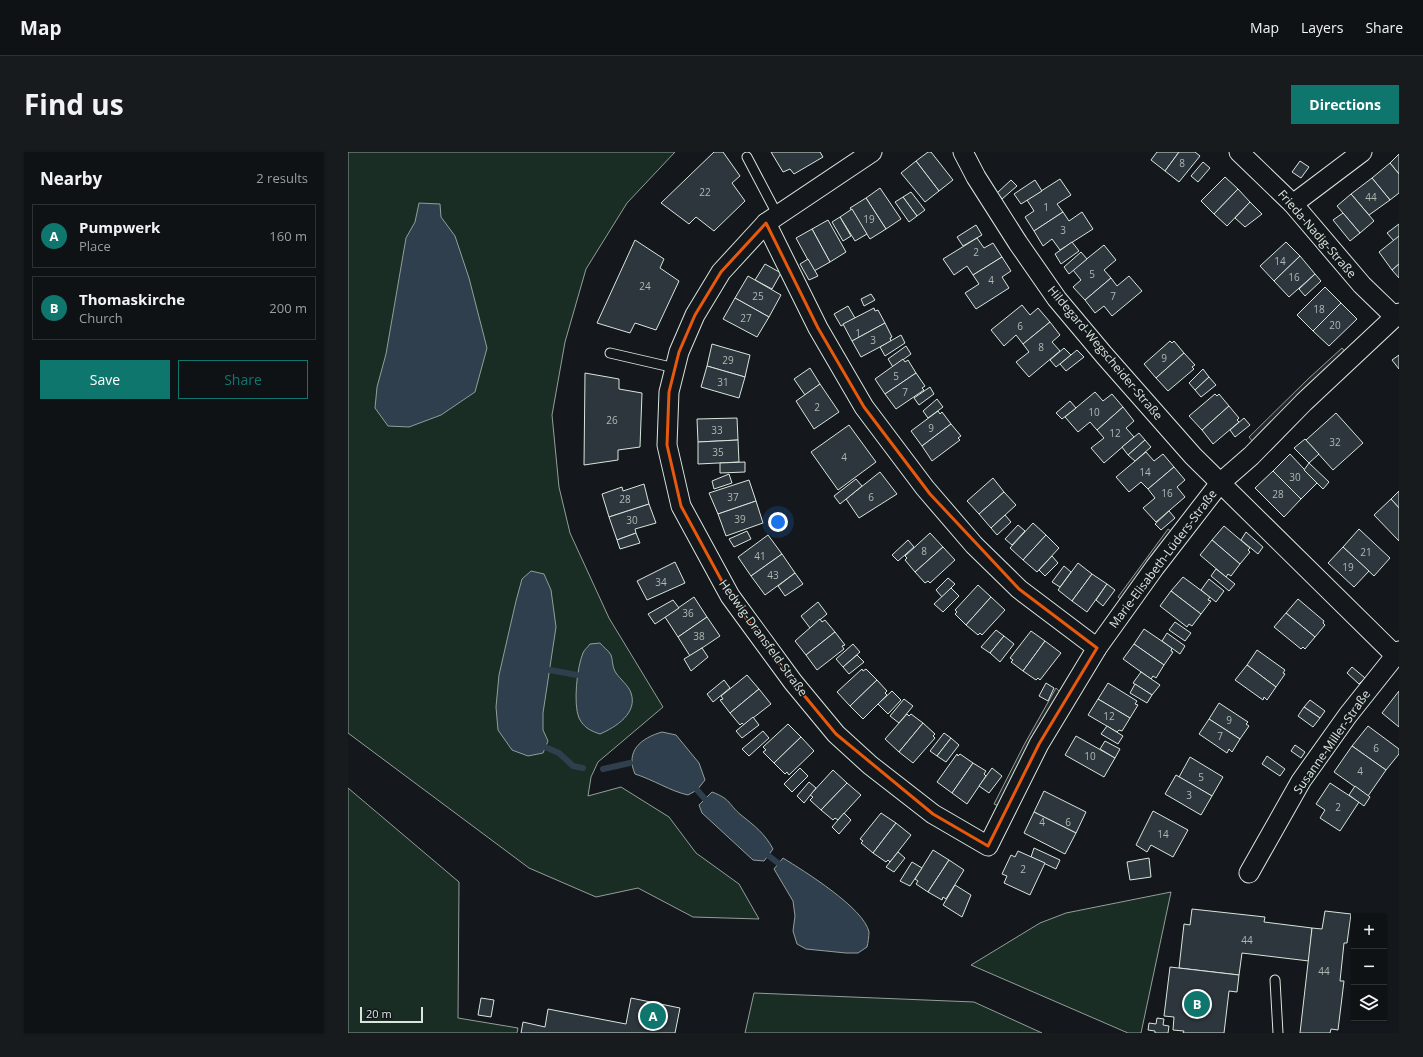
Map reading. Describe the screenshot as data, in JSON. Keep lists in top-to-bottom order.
{
  "streets": {
    "street": [
      "Frieda-Nadig-Straße",
      "Hildegard-Wegscheider-Straße",
      "Marie-Elisabeth-Lüders-Straße",
      "Hedwig-Dransfeld-Straße",
      "Susanne-Miller-Straße"
    ]
  },
  "crossings": [
    ["Frieda-Nadig-Straße", "Marie-Elisabeth-Lüders-Straße"],
    ["Hildegard-Wegscheider-Straße", "Marie-Elisabeth-Lüders-Straße"],
    ["Hildegard-Wegscheider-Straße", "Susanne-Miller-Straße"],
    ["Marie-Elisabeth-Lüders-Straße", "Hedwig-Dransfeld-Straße"],
    ["Marie-Elisabeth-Lüders-Straße", "Susanne-Miller-Straße"]
  ],
  "house_numbers": [
    "8",
    "22",
    "44",
    "1",
    "19",
    "3",
    "2",
    "14",
    "5",
    "16",
    "4",
    "24",
    "25",
    "7",
    "18",
    "27",
    "20",
    "6",
    "1",
    "3",
    "8",
    "9",
    "29",
    "5",
    "31",
    "7",
    "2",
    "10",
    "26",
    "9",
    "33",
    "12",
    "32",
    "35",
    "4",
    "14",
    "30",
    "16",
    "28",
    "37",
    "6",
    "28",
    "39",
    "30",
    "8",
    "21",
    "41",
    "19",
    "43",
    "34",
    "36",
    "38",
    "12",
    "9",
    "7",
    "6",
    "10",
    "4",
    "5",
    "3",
    "2",
    "4",
    "6",
    "14",
    "2",
    "44",
    "44"
  ],
  "scale_bar": "20 m",
  "page": {
    "header": "Map",
    "nav": ["Map", "Layers", "Share"],
    "title": "Find us",
    "buttons": [
      "Directions",
      ["Save", "Share"]
    ],
    "heading": ["Nearby", "2 results"],
    "list": [
      {
        "mark": "A",
        "name": "Pumpwerk",
        "note": "Place",
        "value": "160 m"
      },
      {
        "mark": "B",
        "name": "Thomaskirche",
        "note": "Church",
        "value": "200 m"
      }
    ],
    "map_buttons": ["+", "−"],
    "pins": ["B", "A"],
    "scale": "20 m"
  }
}
